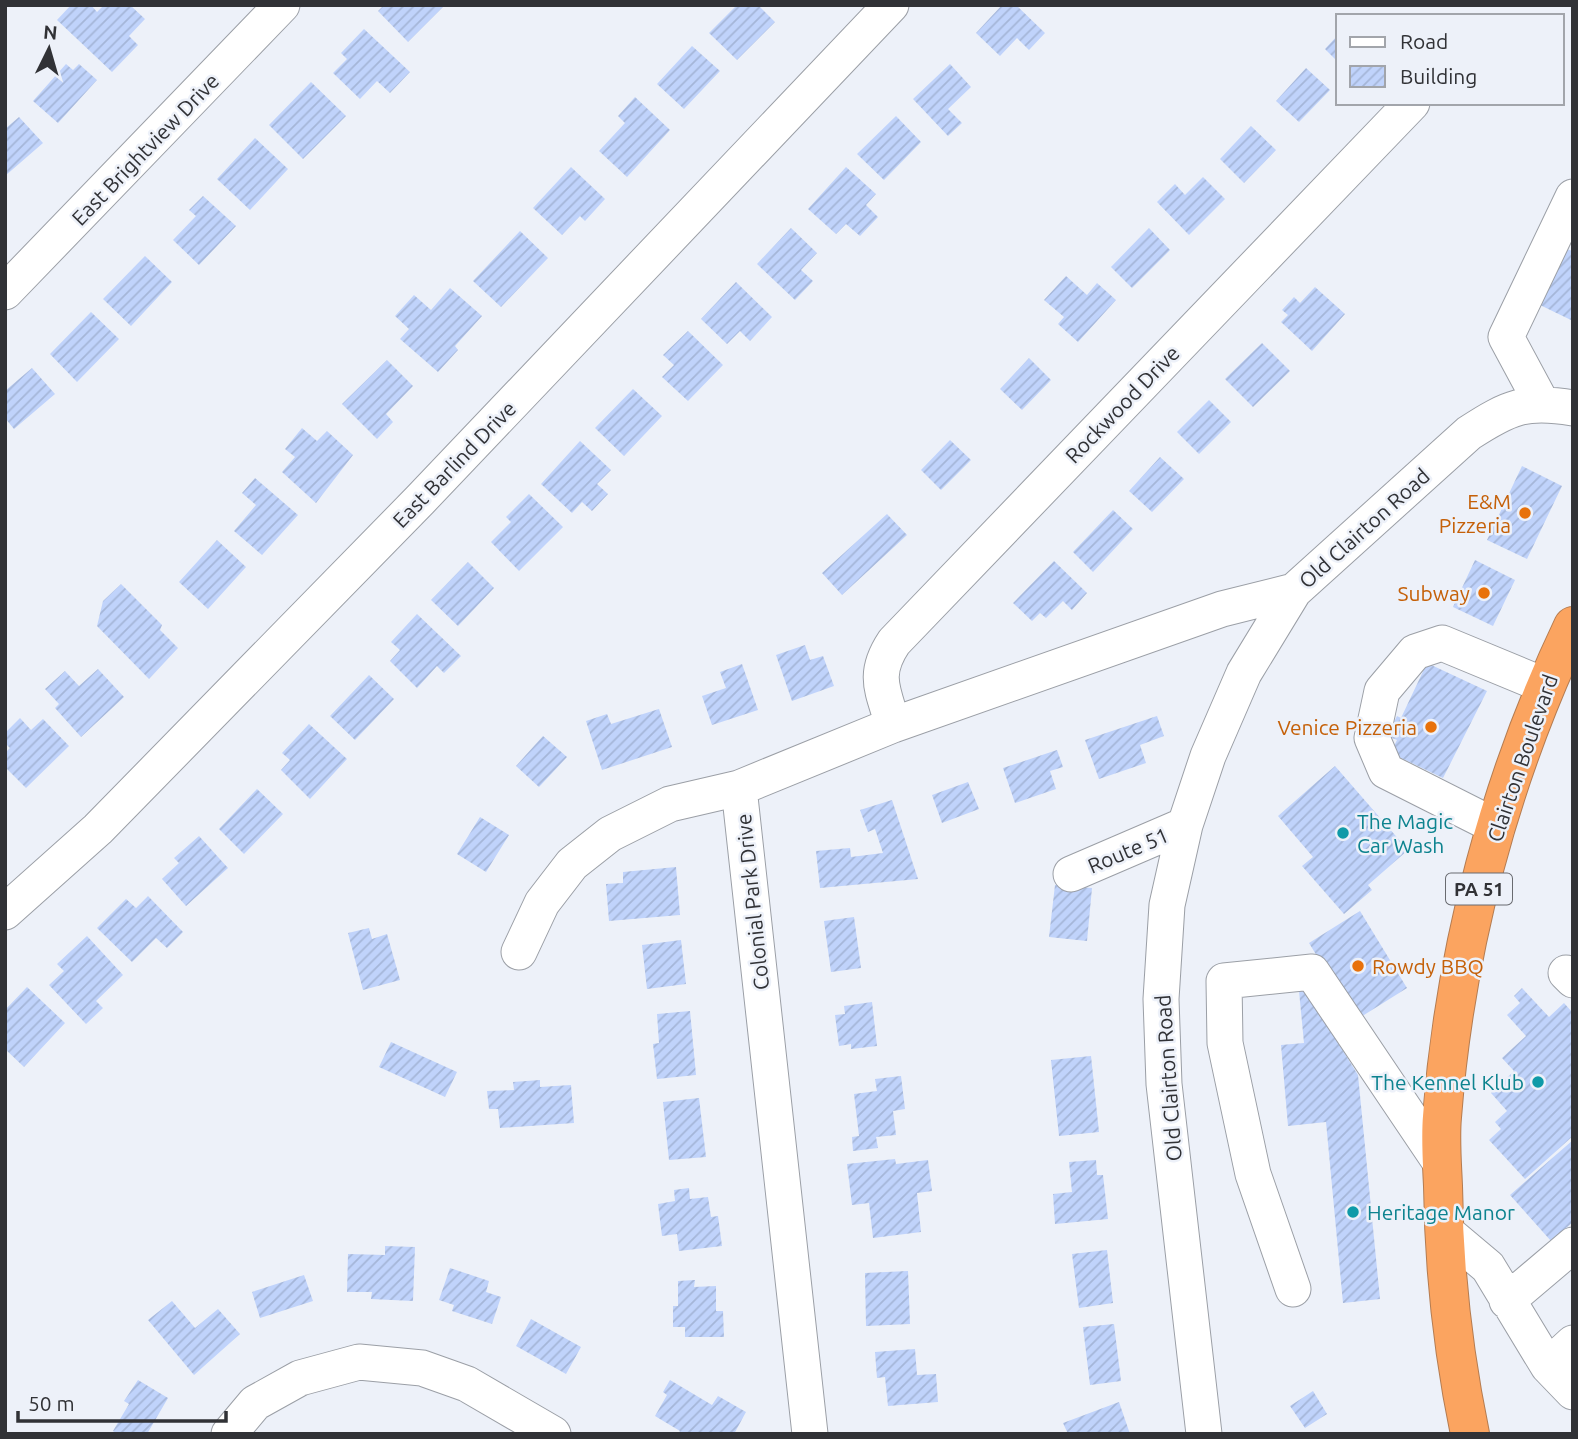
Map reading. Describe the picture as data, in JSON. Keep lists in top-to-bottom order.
{
  "streets": {
    "highway": ["Clairton Boulevard", "PA 51"],
    "street": [
      "East Brightview Drive",
      "Rockwood Drive",
      "East Barlind Drive",
      "Old Clairton Road",
      "Route 51",
      "Colonial Park Drive"
    ]
  },
  "crossings": [
    ["Rockwood Drive", "Colonial Park Drive"],
    ["Old Clairton Road", "Route 51"],
    ["Old Clairton Road", "Colonial Park Drive"]
  ],
  "places": [
    "E&M Pizzeria",
    "Subway",
    "Venice Pizzeria",
    "The Magic Car Wash",
    "Rowdy BBQ",
    "The Kennel Klub",
    "Heritage Manor"
  ],
  "legend": ["Road", "Building"],
  "scale_bar": "50 m",
  "north": "top"
}
